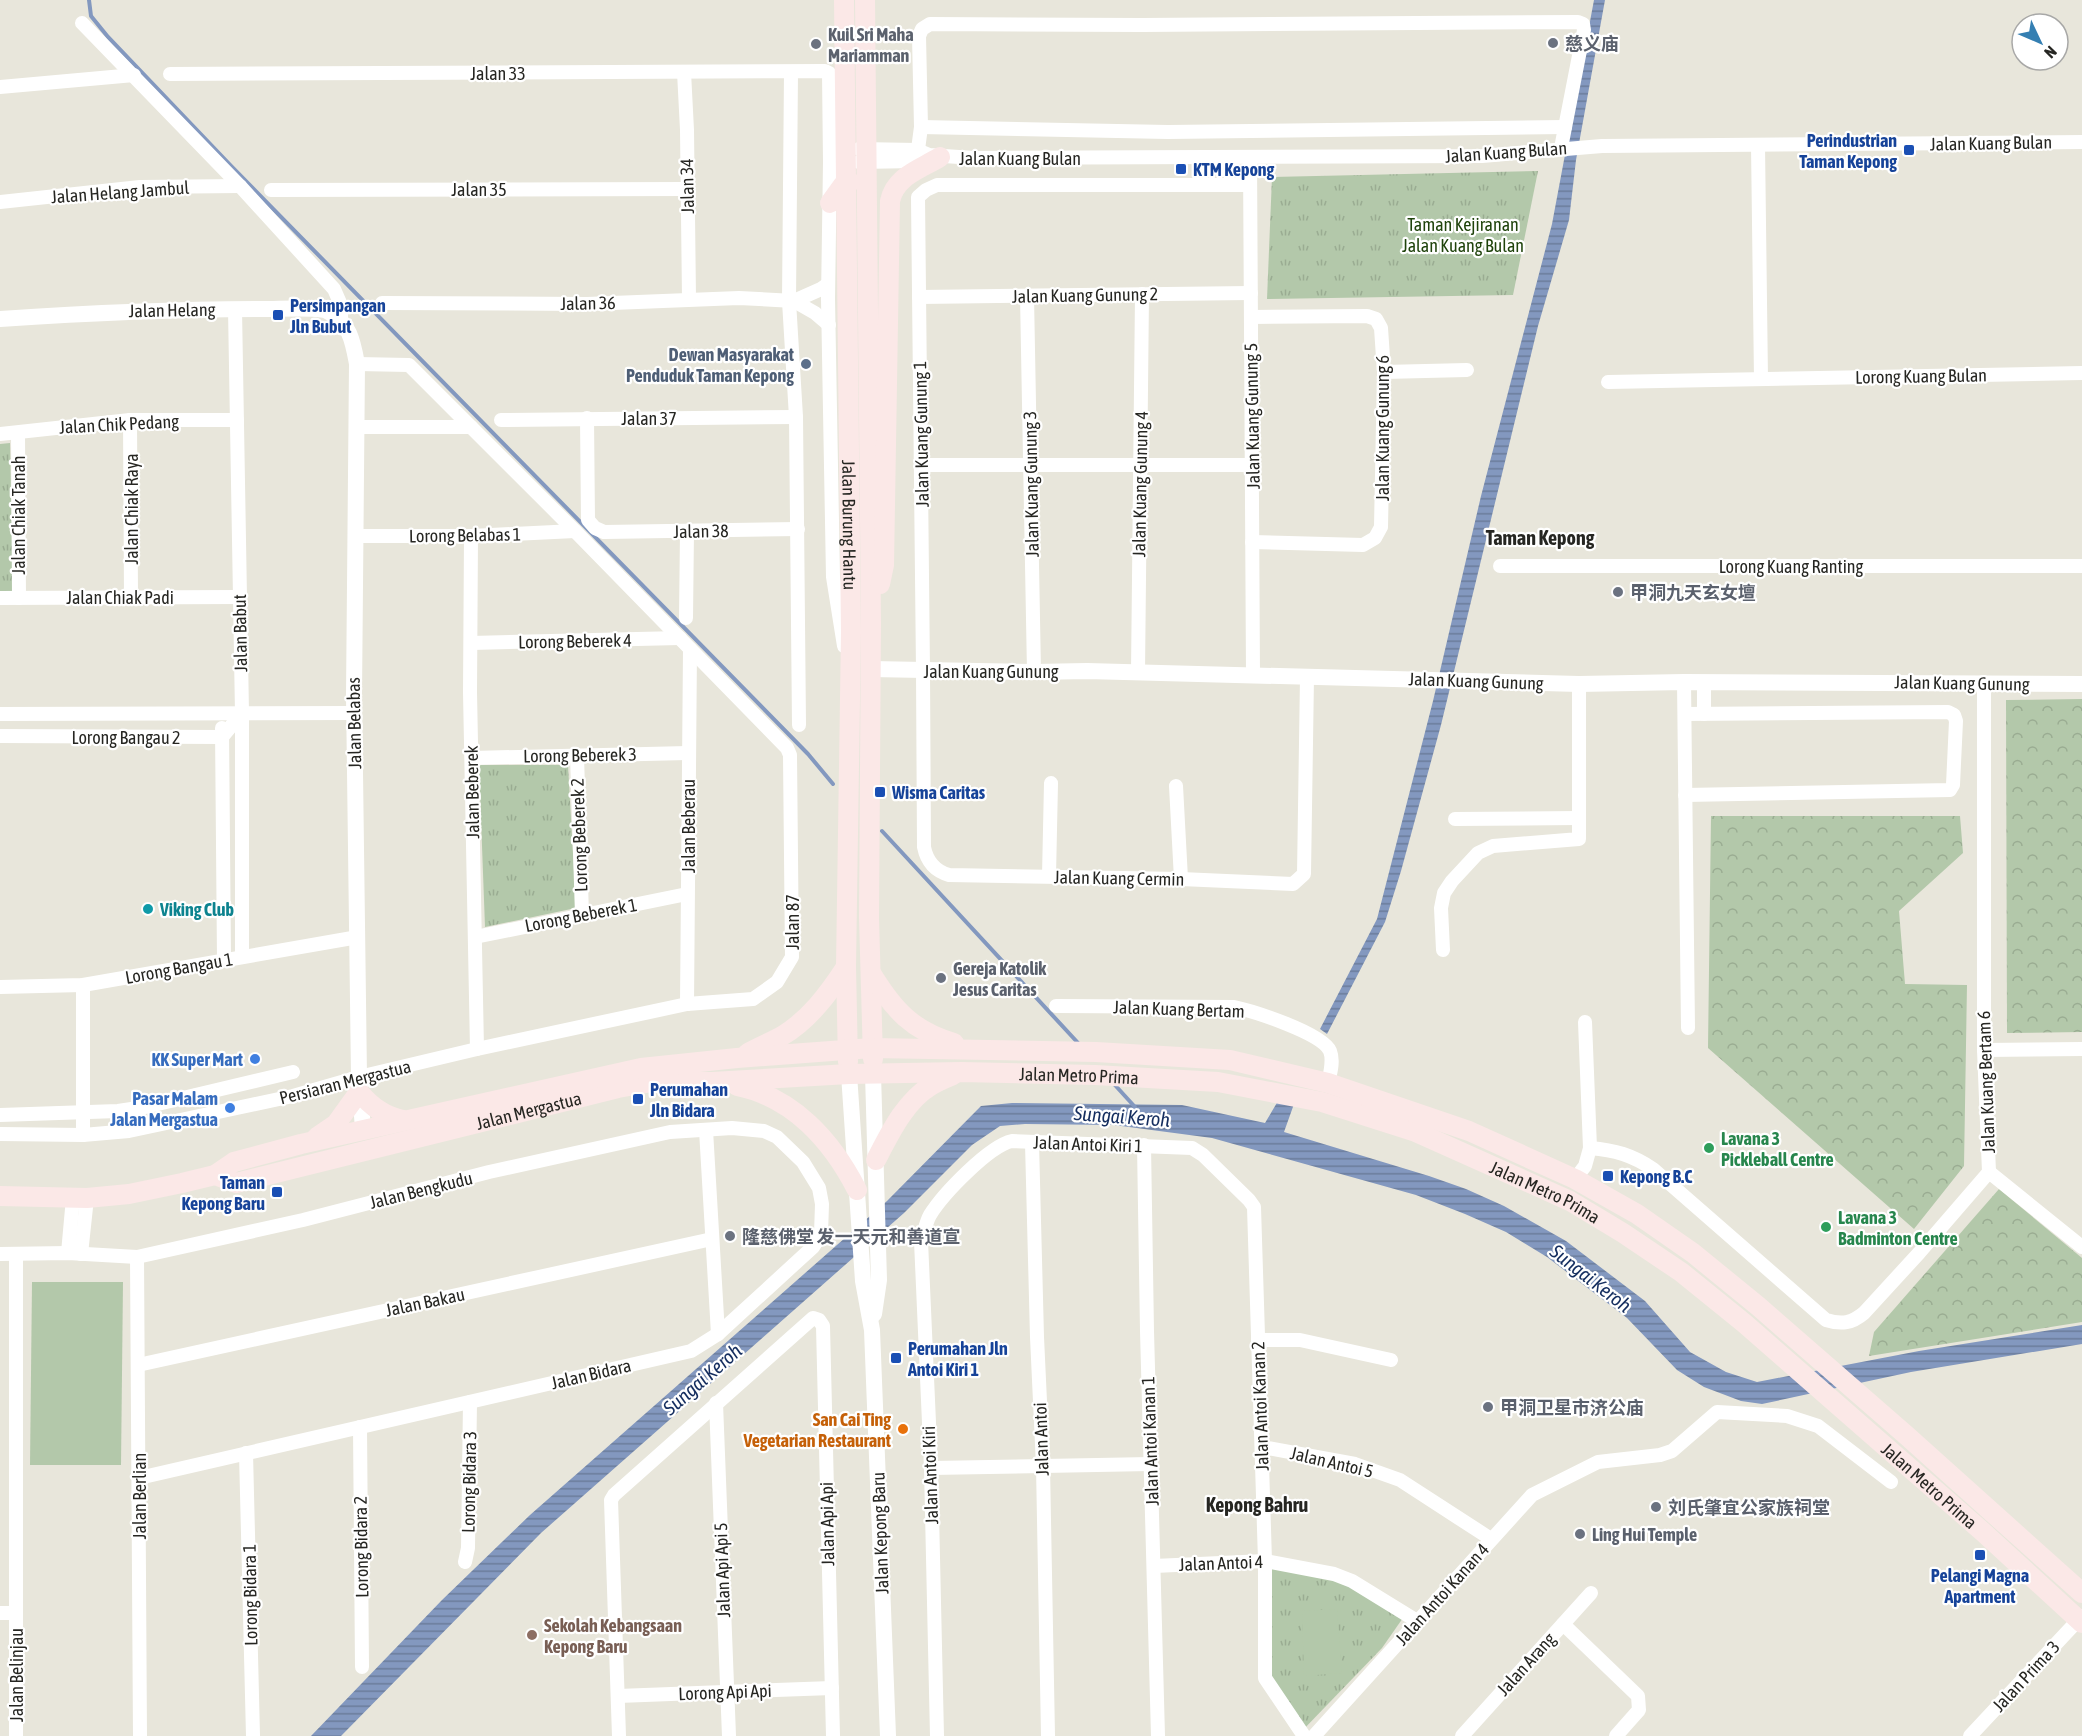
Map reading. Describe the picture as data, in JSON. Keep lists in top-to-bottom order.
{
  "streets": {
    "main road": ["Jalan Burung Hantu", "Jalan Metro Prima", "Jalan Mergastua"],
    "street": [
      "Jalan 33",
      "Jalan Kuang Bulan",
      "Jalan 34",
      "Jalan 35",
      "Jalan Helang Jambul",
      "Jalan Kuang Gunung 2",
      "Jalan 36",
      "Jalan Helang",
      "Lorong Kuang Bulan",
      "Jalan Kuang Gunung 5",
      "Jalan 37",
      "Jalan Chik Pedang",
      "Jalan Kuang Gunung 6",
      "Jalan Kuang Gunung 1",
      "Jalan Kuang Gunung 3",
      "Jalan Kuang Gunung 4",
      "Jalan Chiak Raya",
      "Jalan Chiak Tanah",
      "Jalan 38",
      "Lorong Belabas 1",
      "Lorong Kuang Ranting",
      "Jalan Chiak Padi",
      "Jalan Babut",
      "Lorong Beberek 4",
      "Jalan Kuang Gunung",
      "Jalan Belabas",
      "Lorong Bangau 2",
      "Lorong Beberek 3",
      "Jalan Beberek",
      "Jalan Beberau",
      "Lorong Beberek 2",
      "Jalan Kuang Cermin",
      "Lorong Beberek 1",
      "Jalan 87",
      "Lorong Bangau 1",
      "Jalan Kuang Bertam",
      "Persiaran Mergastua",
      "Jalan Kuang Bertam 6",
      "Jalan Antoi Kiri 1",
      "Jalan Bengkudu",
      "Jalan Bakau",
      "Jalan Bidara",
      "Jalan Antoi Kanan 2",
      "Jalan Antoi",
      "Jalan Antoi Kanan 1",
      "Jalan Antoi 5",
      "Jalan Antoi Kiri",
      "Lorong Bidara 3",
      "Jalan Berlian",
      "Jalan Api Api",
      "Jalan Kepong Baru",
      "Lorong Bidara 2",
      "Jalan Antoi 4",
      "Jalan Api Api 5",
      "Jalan Antoi Kanan 4",
      "Lorong Bidara 1",
      "Jalan Arang",
      "Jalan Belinjau",
      "Jalan Prima 3",
      "Lorong Api Api"
    ]
  },
  "crossings": [
    ["Jalan 33", "Jalan Kuang Bulan"],
    ["Jalan 33", "Jalan 34"],
    ["Jalan Kuang Bulan", "Jalan Kuang Gunung 5"],
    ["Jalan 34", "Jalan 35"],
    ["Jalan 34", "Jalan 36"],
    ["Jalan Kuang Gunung 2", "Jalan Kuang Gunung 5"],
    ["Jalan Kuang Gunung 2", "Jalan Kuang Gunung 1"],
    ["Jalan Kuang Gunung 2", "Jalan Kuang Gunung 3"],
    ["Jalan Kuang Gunung 2", "Jalan Kuang Gunung 4"],
    ["Jalan Helang", "Jalan Babut"],
    ["Jalan Helang", "Jalan Belabas"],
    ["Jalan Kuang Gunung 5", "Jalan Kuang Gunung 6"],
    ["Jalan Kuang Gunung 5", "Jalan Kuang Gunung 1"],
    ["Jalan Kuang Gunung 5", "Jalan Kuang Gunung"],
    ["Jalan 37", "Jalan 38"],
    ["Jalan Chik Pedang", "Jalan Chiak Raya"],
    ["Jalan Chik Pedang", "Jalan Chiak Tanah"],
    ["Jalan Chik Pedang", "Jalan Babut"],
    ["Jalan Kuang Gunung 1", "Jalan Kuang Gunung"],
    ["Jalan Kuang Gunung 1", "Jalan Kuang Cermin"],
    ["Jalan Kuang Gunung 3", "Jalan Kuang Gunung"],
    ["Jalan Kuang Gunung 4", "Jalan Kuang Gunung"],
    ["Jalan Chiak Raya", "Jalan Chiak Padi"],
    ["Jalan Chiak Tanah", "Jalan Chiak Padi"],
    ["Jalan Burung Hantu", "Jalan Kuang Gunung"],
    ["Jalan Burung Hantu", "Jalan Metro Prima"],
    ["Jalan Burung Hantu", "Jalan Mergastua"],
    ["Jalan Burung Hantu", "Jalan Kepong Baru"],
    ["Lorong Belabas 1", "Jalan Belabas"],
    ["Lorong Belabas 1", "Jalan Beberek"],
    ["Lorong Belabas 1", "Jalan 87"],
    ["Jalan Chiak Padi", "Jalan Babut"],
    ["Jalan Babut", "Lorong Bangau 2"],
    ["Jalan Babut", "Lorong Bangau 1"],
    ["Lorong Beberek 4", "Jalan Beberek"],
    ["Lorong Beberek 4", "Jalan 87"],
    ["Jalan Kuang Gunung", "Jalan Kuang Cermin"],
    ["Jalan Kuang Gunung", "Jalan Kuang Bertam 6"],
    ["Jalan Belabas", "Lorong Bangau 2"],
    ["Jalan Belabas", "Jalan 87"],
    ["Jalan Belabas", "Lorong Bangau 1"],
    ["Jalan Belabas", "Persiaran Mergastua"],
    ["Jalan Belabas", "Jalan Mergastua"],
    ["Lorong Beberek 3", "Jalan Beberek"],
    ["Lorong Beberek 3", "Jalan Beberau"],
    ["Lorong Beberek 3", "Lorong Beberek 2"],
    ["Jalan Beberek", "Lorong Beberek 1"],
    ["Jalan Beberek", "Persiaran Mergastua"],
    ["Jalan Beberau", "Lorong Beberek 1"],
    ["Jalan Beberau", "Jalan 87"],
    ["Jalan Beberau", "Persiaran Mergastua"],
    ["Lorong Beberek 2", "Lorong Beberek 1"],
    ["Jalan 87", "Persiaran Mergastua"],
    ["Jalan Kuang Bertam", "Jalan Metro Prima"],
    ["Jalan Metro Prima", "Jalan Mergastua"],
    ["Jalan Metro Prima", "Jalan Kepong Baru"],
    ["Jalan Metro Prima", "Jalan Prima 3"],
    ["Jalan Mergastua", "Jalan Kepong Baru"],
    ["Jalan Antoi Kiri 1", "Jalan Antoi Kanan 2"],
    ["Jalan Antoi Kiri 1", "Jalan Antoi"],
    ["Jalan Antoi Kiri 1", "Jalan Antoi Kanan 1"],
    ["Jalan Antoi Kiri 1", "Jalan Antoi Kiri"],
    ["Jalan Bengkudu", "Jalan Bidara"],
    ["Jalan Bengkudu", "Jalan Berlian"],
    ["Jalan Bengkudu", "Jalan Belinjau"],
    ["Jalan Bakau", "Jalan Berlian"],
    ["Jalan Bidara", "Lorong Bidara 3"],
    ["Jalan Bidara", "Jalan Berlian"],
    ["Jalan Bidara", "Lorong Bidara 2"],
    ["Jalan Bidara", "Lorong Bidara 1"],
    ["Jalan Antoi Kanan 2", "Jalan Antoi 5"],
    ["Jalan Antoi Kanan 2", "Jalan Antoi 4"],
    ["Jalan Antoi Kanan 1", "Jalan Antoi 4"],
    ["Jalan Antoi 5", "Jalan Antoi Kanan 4"],
    ["Jalan Api Api", "Jalan Api Api 5"],
    ["Jalan Api Api", "Lorong Api Api"],
    ["Jalan Antoi 4", "Jalan Antoi Kanan 4"],
    ["Jalan Api Api 5", "Lorong Api Api"]
  ],
  "districts": ["Taman Kepong", "Kepong Bahru"],
  "water": ["Sungai Keroh"],
  "parks": ["Taman Kejiranan Jalan Kuang Bulan"],
  "places": {
    "other": [
      "慈义庙",
      "Kuil Sri Maha Mariamman",
      "Dewan Masyarakat Penduduk Taman Kepong",
      "甲洞九天玄女壇",
      "Viking Club",
      "Gereja Katolik Jesus Caritas",
      "KK Super Mart",
      "Pasar Malam Jalan Mergastua",
      "Lavana 3 Pickleball Centre",
      "Lavana 3 Badminton Centre",
      "隆慈佛堂 发一天元和善道宣",
      "甲洞卫星市济公庙",
      "San Cai Ting Vegetarian Restaurant",
      "刘氏肇宜公家族祠堂",
      "Ling Hui Temple",
      "Sekolah Kebangsaan Kepong Baru"
    ],
    "transit": [
      "Perindustrian Taman Kepong",
      "KTM Kepong",
      "Persimpangan Jln Bubut",
      "Wisma Caritas",
      "Perumahan Jln Bidara",
      "Kepong B.C",
      "Taman Kepong Baru",
      "Perumahan Jln Antoi Kiri 1",
      "Pelangi Magna Apartment"
    ]
  },
  "north": "bottom right"
}
